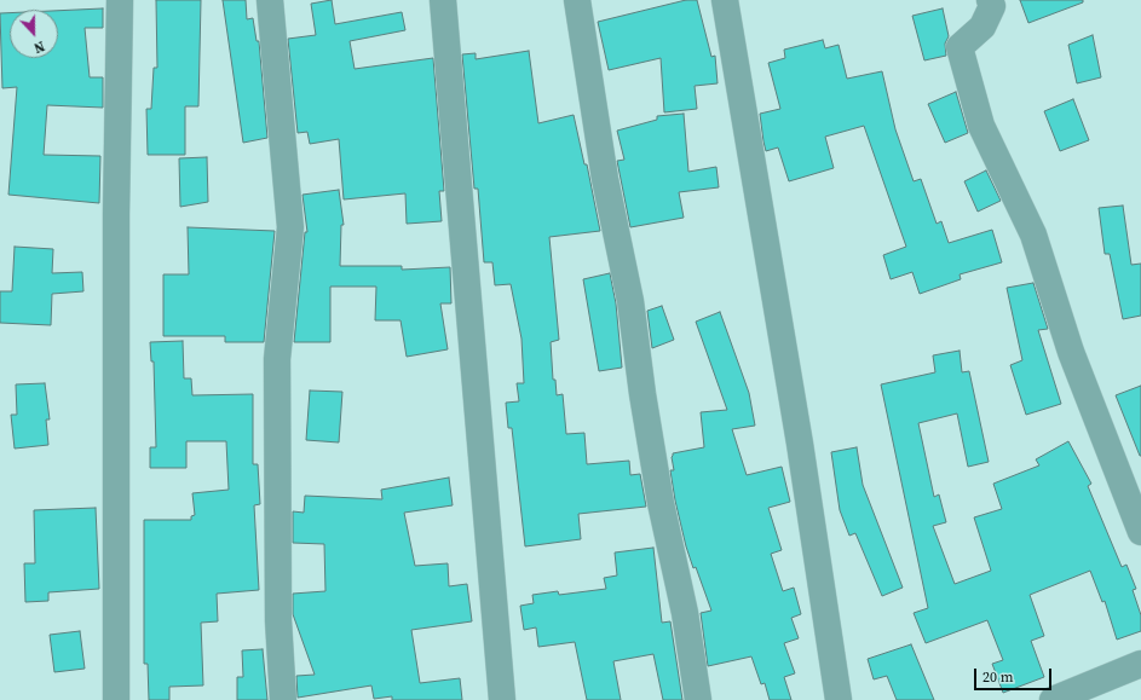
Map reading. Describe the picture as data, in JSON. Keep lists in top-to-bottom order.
{
  "scale_bar": "20 m",
  "north": "bottom"
}
